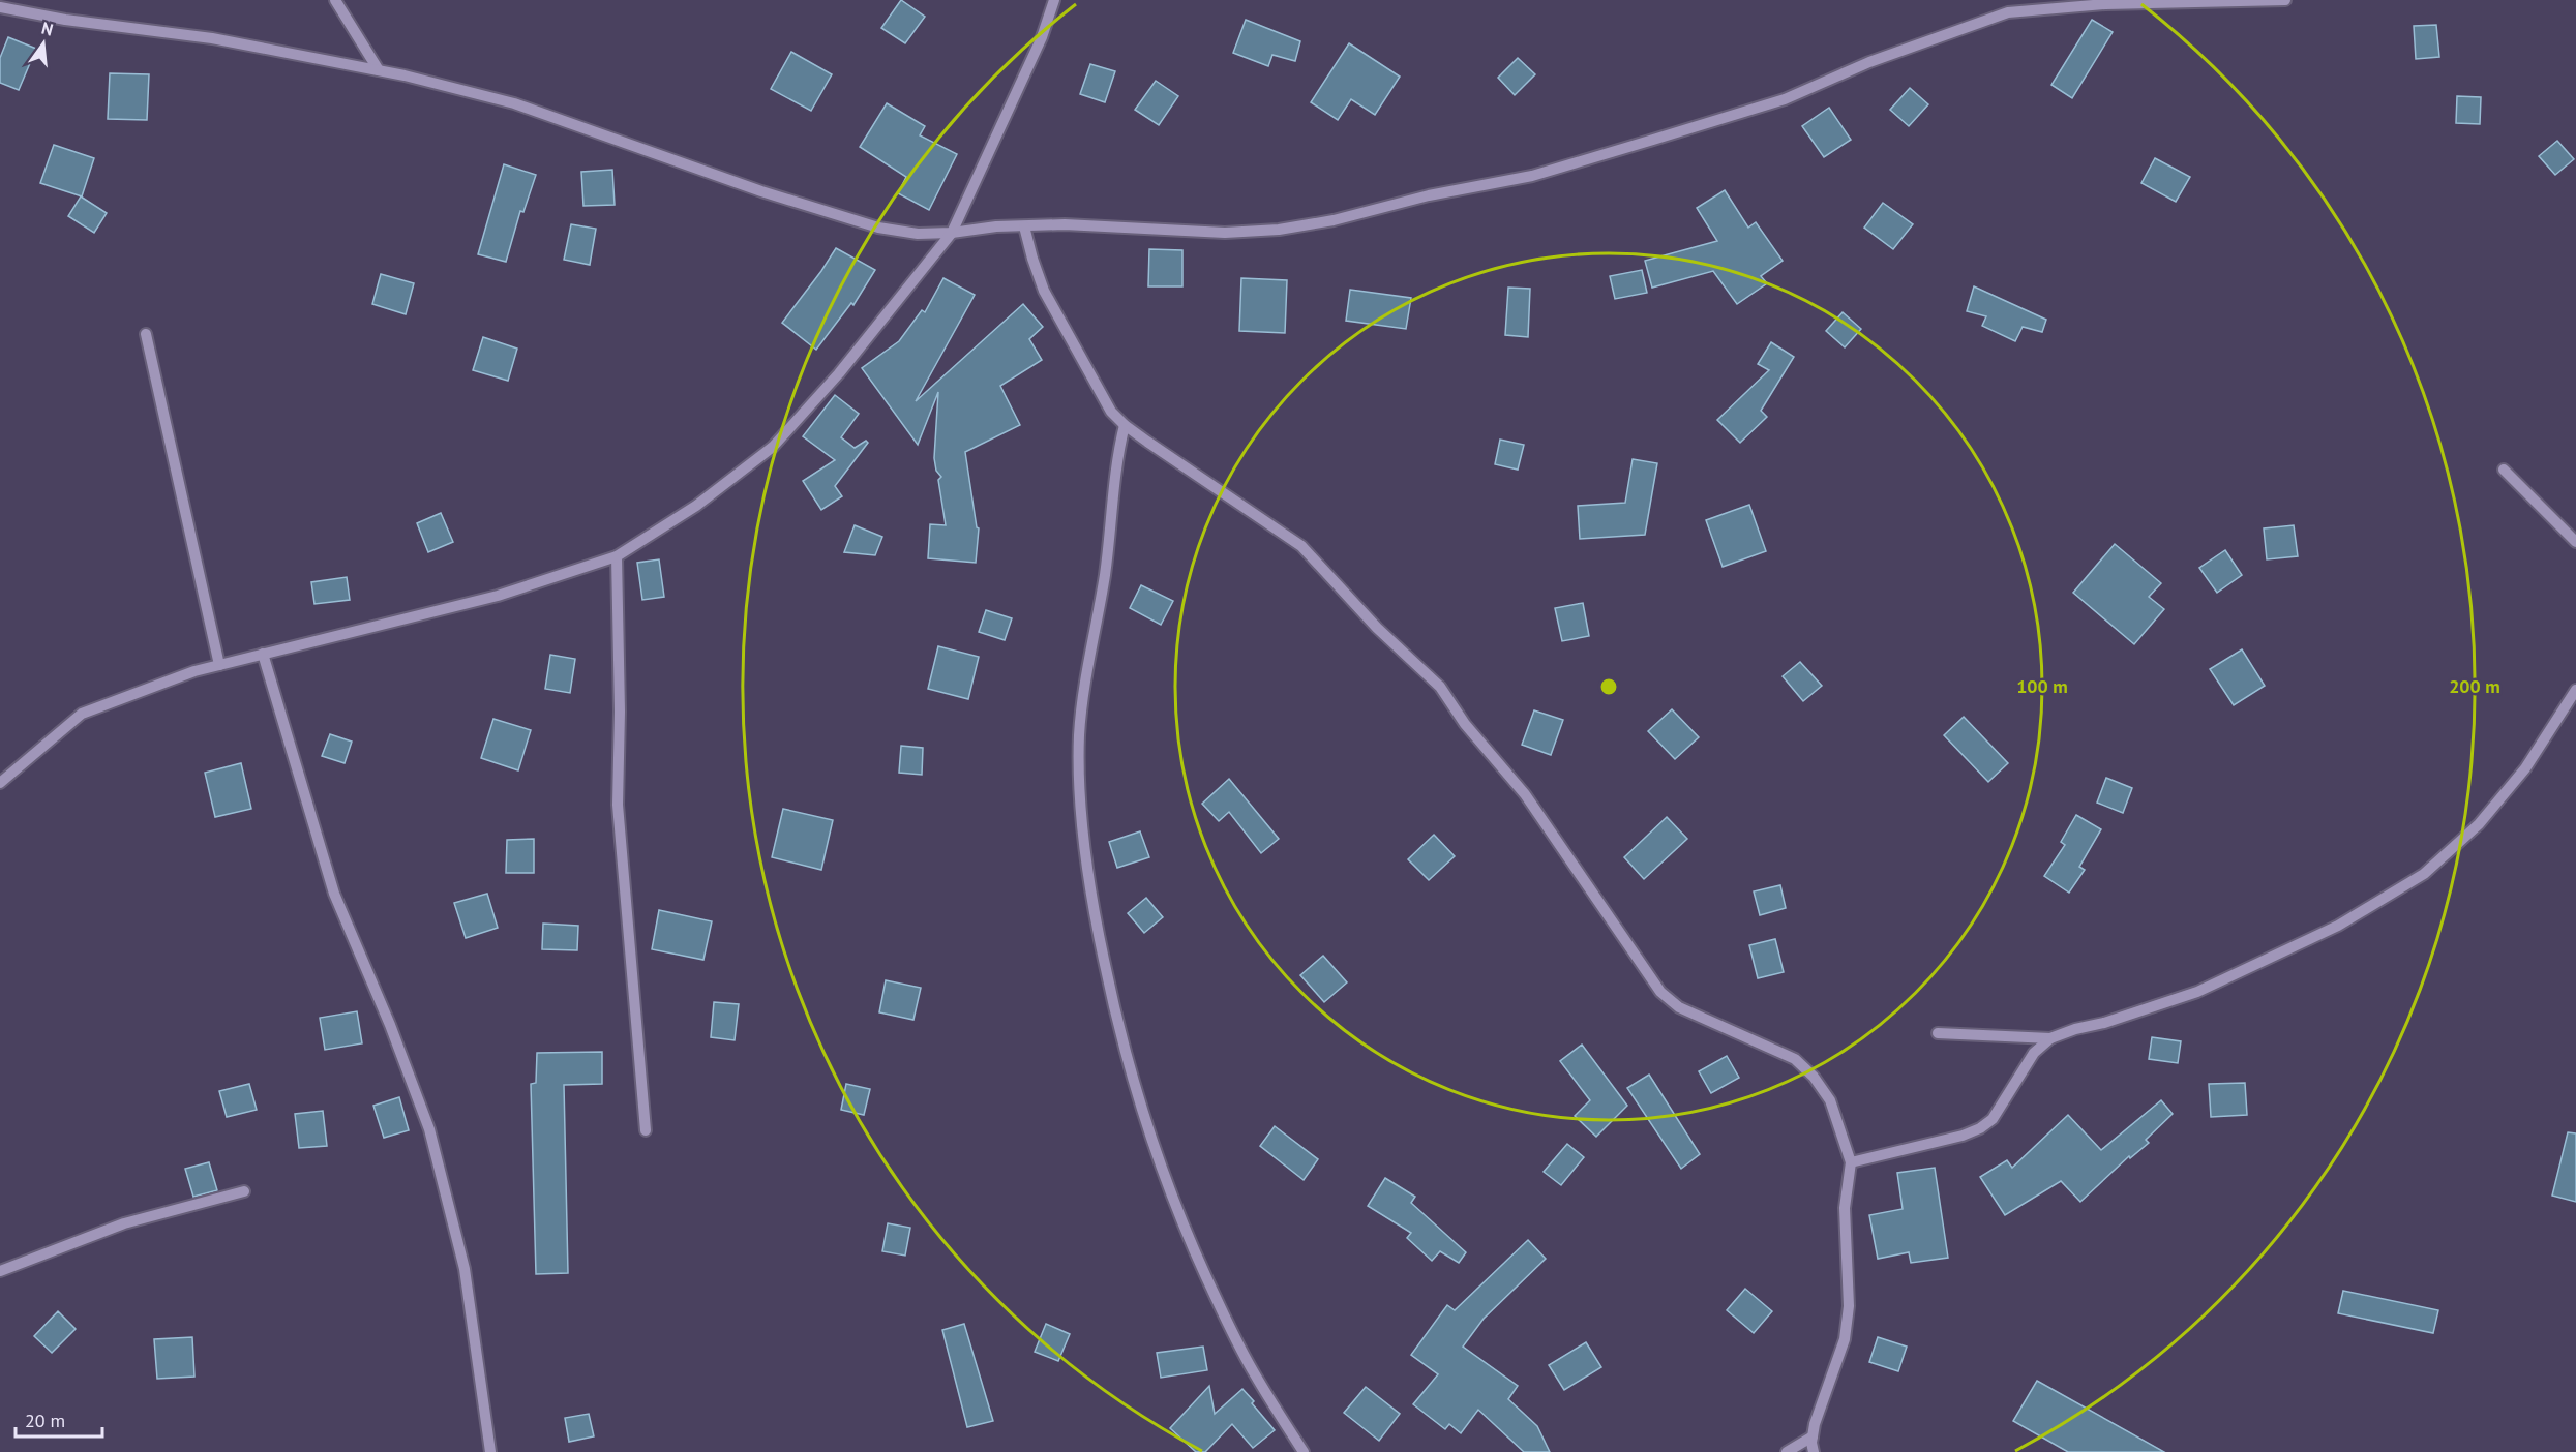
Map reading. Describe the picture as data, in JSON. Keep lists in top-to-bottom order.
{
  "scale_bar": "20 m",
  "north": "top",
  "rings": ["100 m", "200 m"]
}
